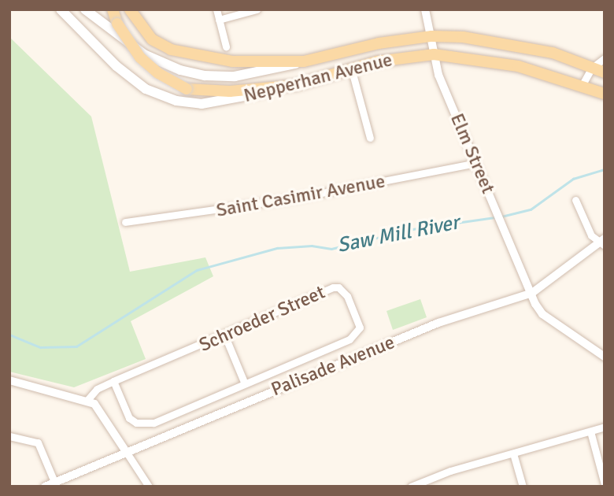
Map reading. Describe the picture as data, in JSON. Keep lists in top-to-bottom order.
{
  "streets": {
    "main road": ["Nepperhan Avenue"],
    "street": [
      "Elm Street",
      "Saint Casimir Avenue",
      "Schroeder Street",
      "Palisade Avenue"
    ]
  },
  "crossings": [
    ["Nepperhan Avenue", "Elm Street"],
    ["Elm Street", "Saint Casimir Avenue"],
    ["Elm Street", "Palisade Avenue"]
  ],
  "water": ["Saw Mill River"]
}
